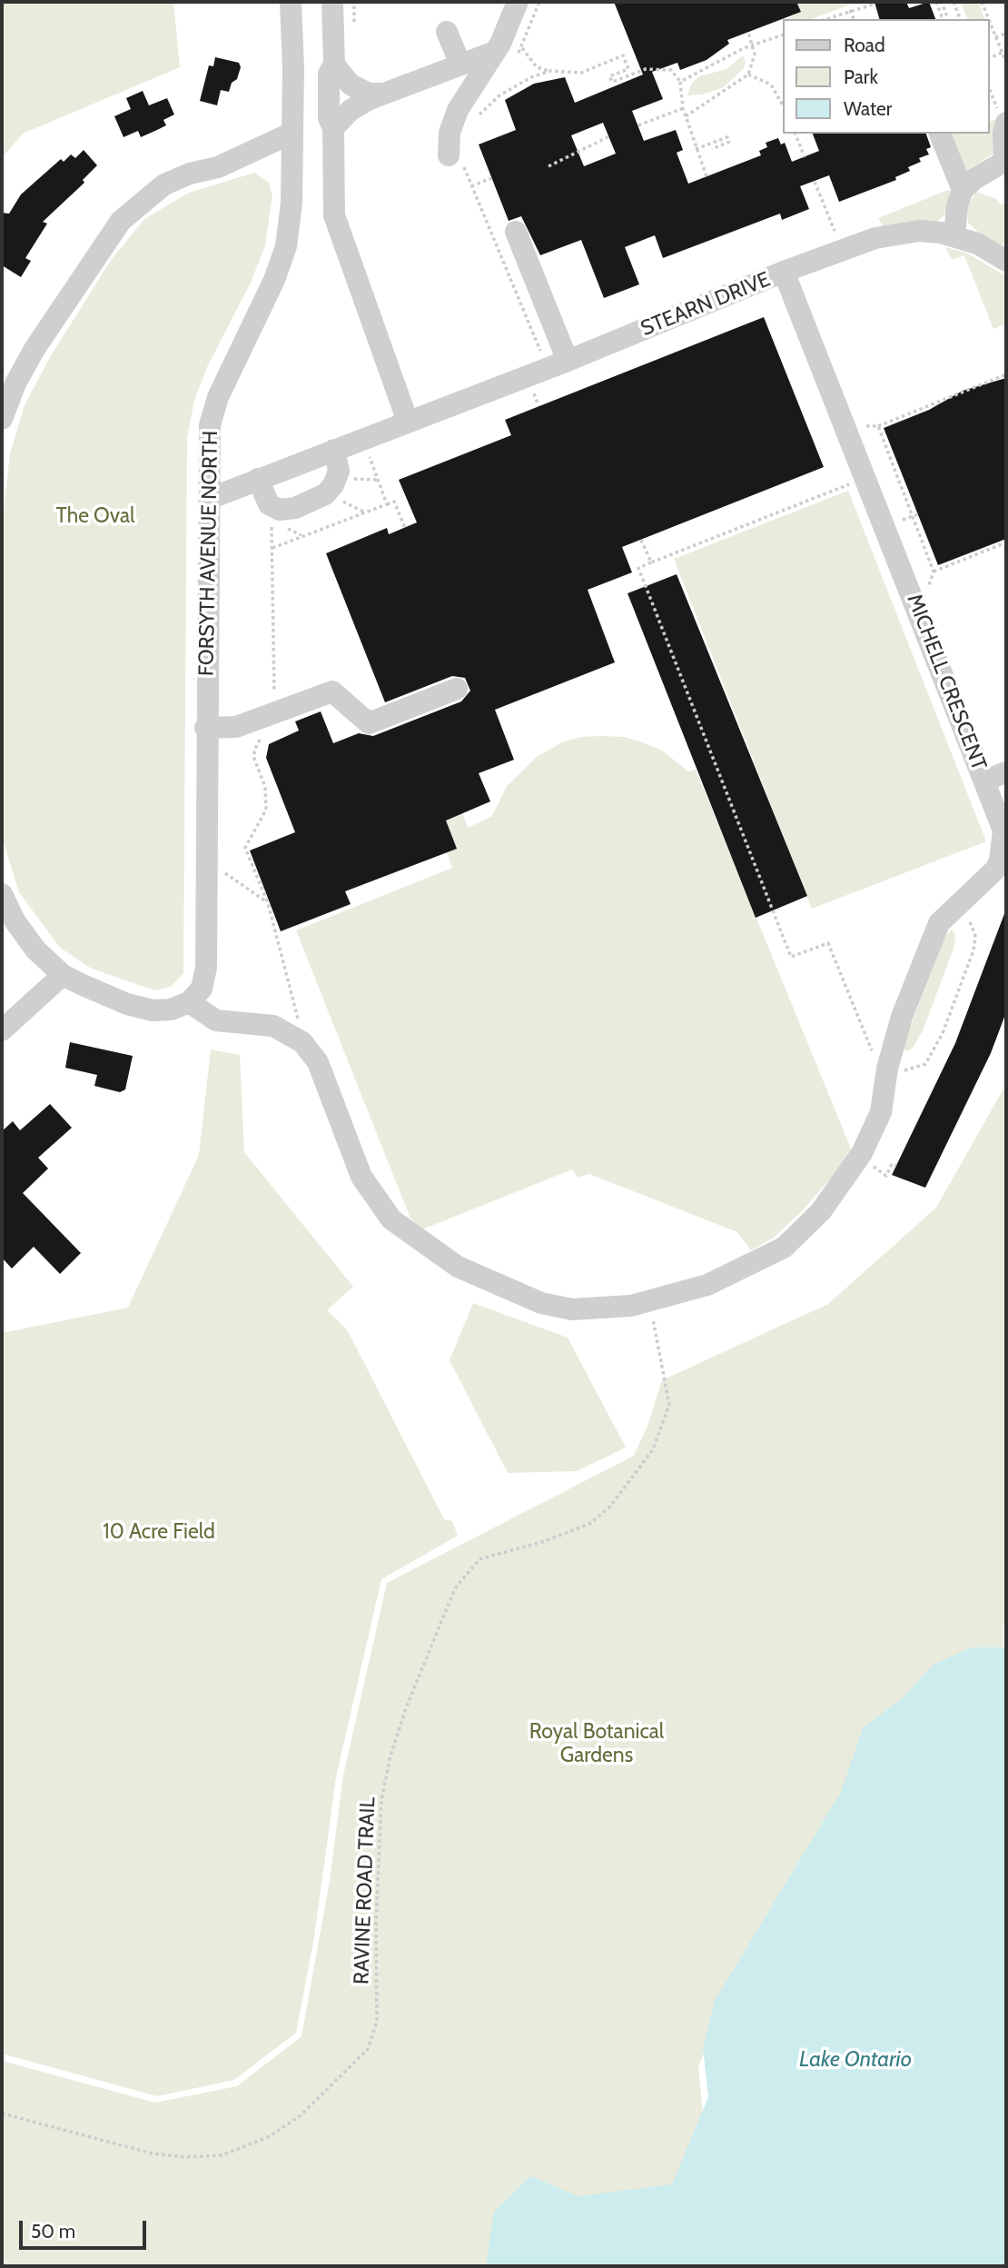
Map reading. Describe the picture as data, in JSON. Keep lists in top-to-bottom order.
{
  "streets": {
    "street": ["STEARN DRIVE", "FORSYTH AVENUE NORTH", "MICHELL CRESCENT"],
    "path": ["RAVINE ROAD TRAIL"]
  },
  "crossings": [
    ["STEARN DRIVE", "FORSYTH AVENUE NORTH"],
    ["STEARN DRIVE", "MICHELL CRESCENT"],
    ["FORSYTH AVENUE NORTH", "MICHELL CRESCENT"],
    ["MICHELL CRESCENT", "RAVINE ROAD TRAIL"]
  ],
  "water": ["Lake Ontario"],
  "parks": ["The Oval", "10 Acre Field", "Royal Botanical Gardens"],
  "legend": ["Road", "Park", "Water"],
  "scale_bar": "50 m"
}
